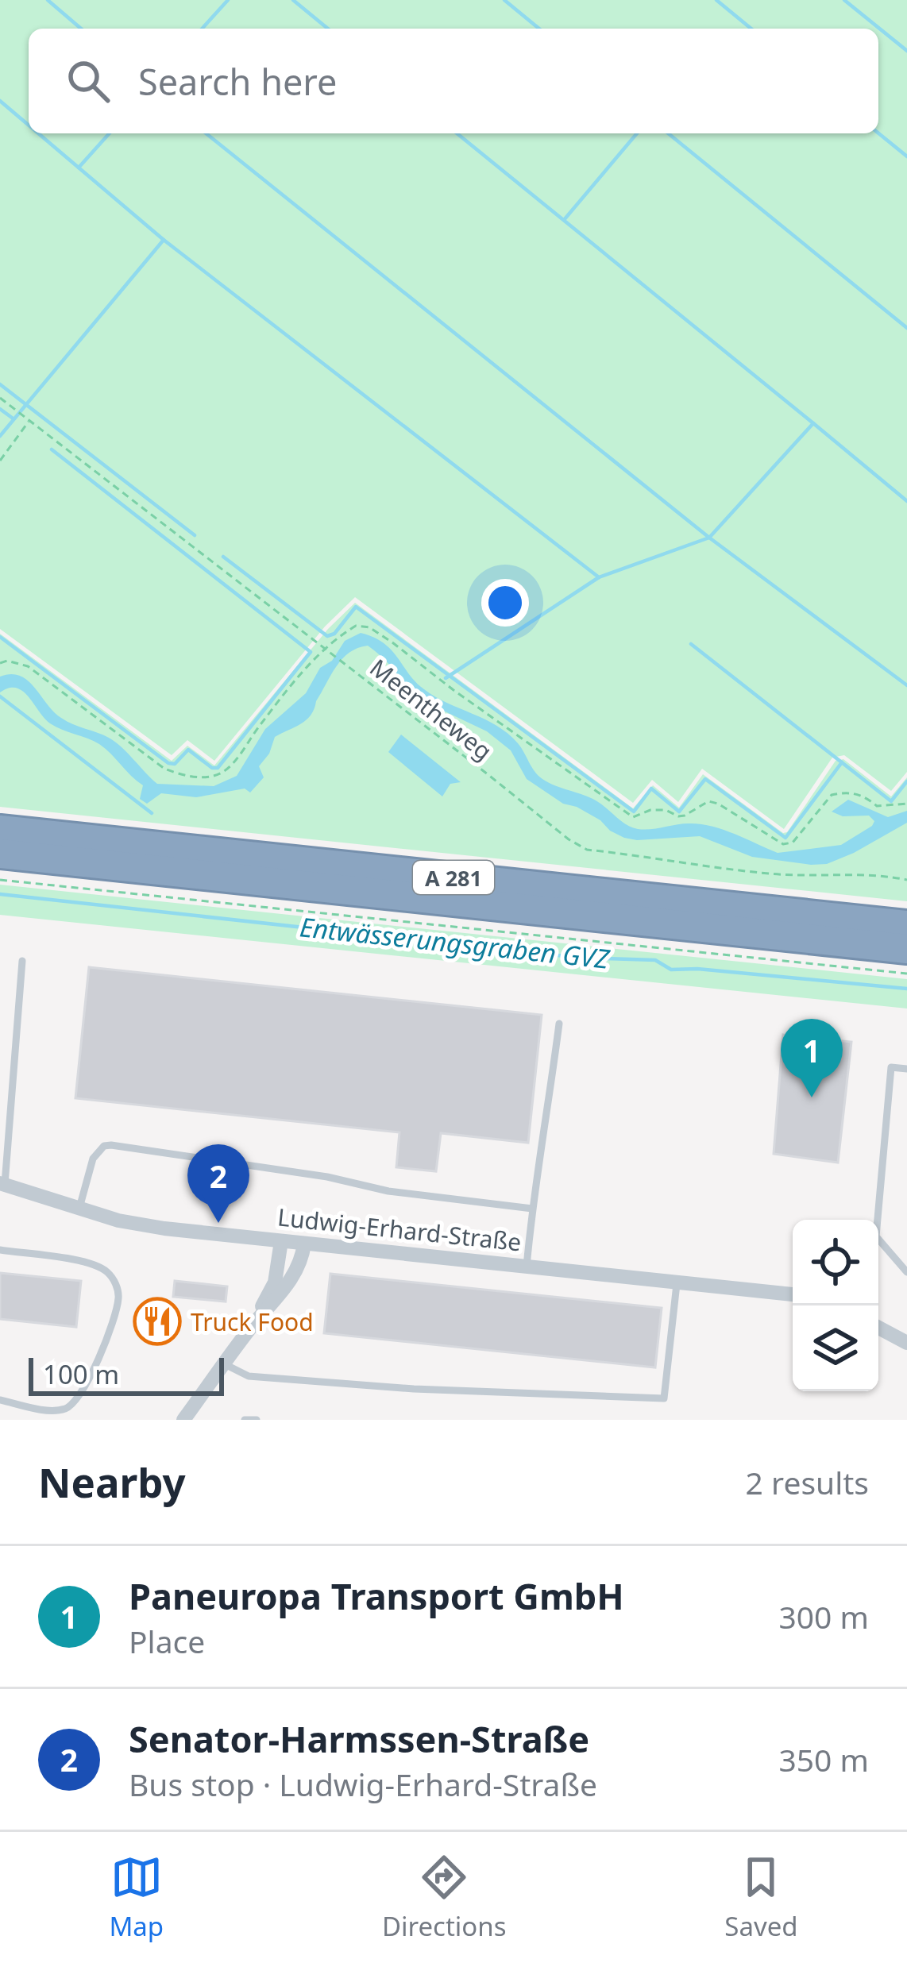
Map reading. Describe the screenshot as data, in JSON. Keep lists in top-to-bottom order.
{
  "streets": {
    "highway": ["A 281"],
    "street": ["Ludwig-Erhard-Straße"],
    "path": ["Meentheweg"]
  },
  "water": ["Entwässerungsgraben GVZ"],
  "places": {
    "restaurant": ["Truck Food"]
  },
  "scale_bar": "100 m",
  "page": {
    "search": "Search here",
    "pins": ["1", "2"],
    "scale": "100 m",
    "heading": ["Nearby", "2 results"],
    "list": [
      {
        "mark": "1",
        "name": "Paneuropa Transport GmbH",
        "note": "Place",
        "value": "300 m"
      },
      {
        "mark": "2",
        "name": "Senator-Harmssen-Straße",
        "note": "Bus stop · Ludwig-Erhard-Straße",
        "value": "350 m"
      }
    ],
    "nav": ["Map", "Directions", "Saved"]
  }
}
